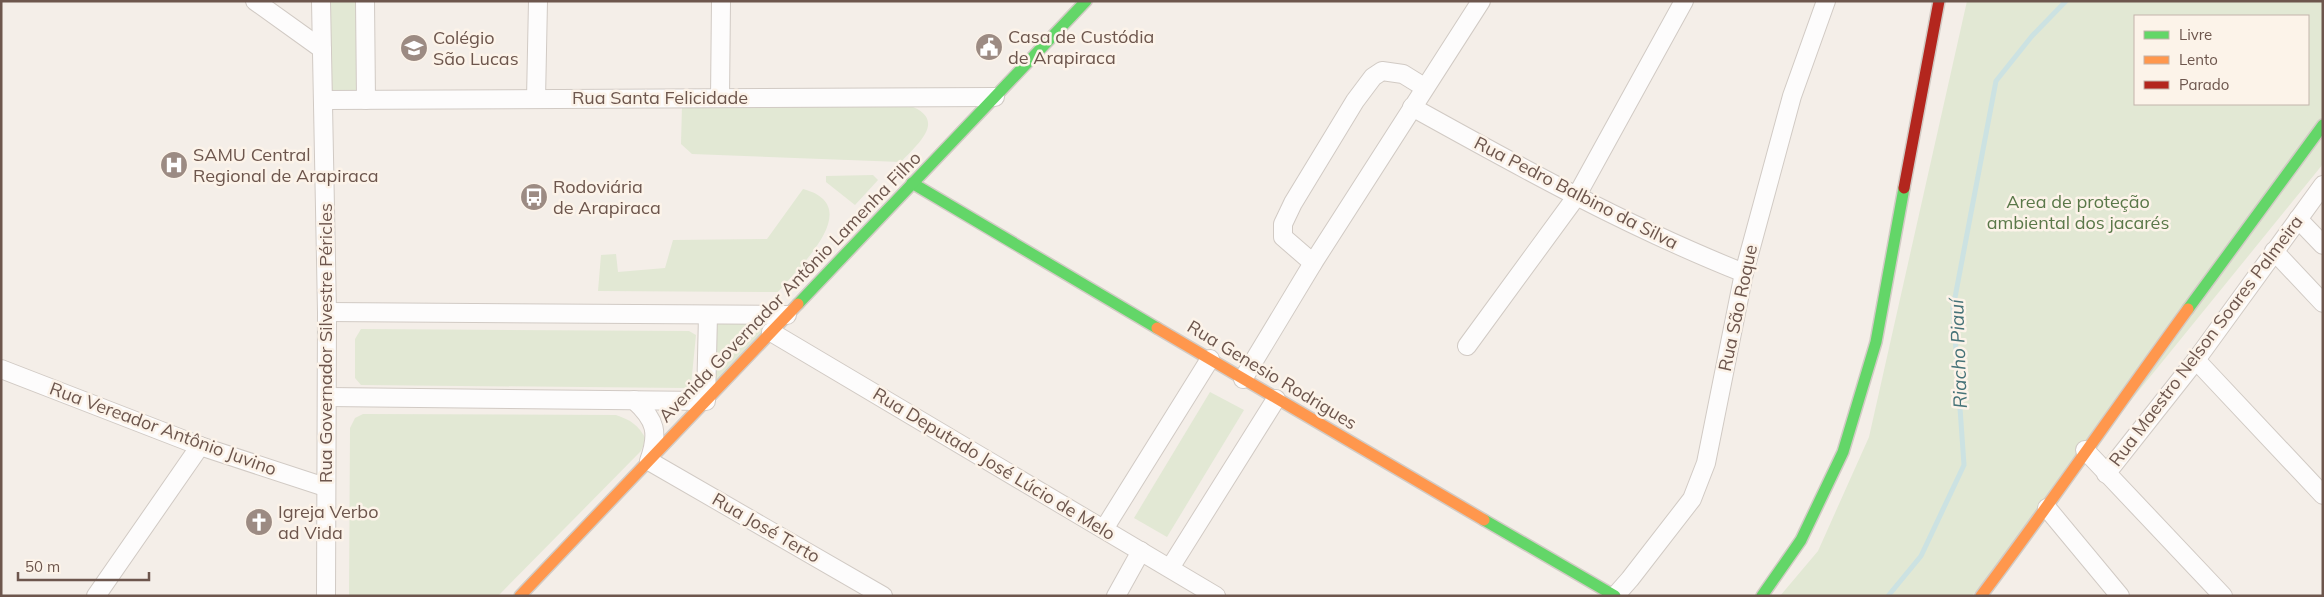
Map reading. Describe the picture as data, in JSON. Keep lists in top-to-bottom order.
{
  "streets": {
    "main road": ["Avenida Governador Antônio Lamenha Filho", "Rua Genesio Rodrigues"],
    "street": [
      "Rua Santa Felicidade",
      "Rua Pedro Balbino da Silva",
      "Rua São Roque",
      "Rua Maestro Nelson Soares Palmeira",
      "Rua Governador Silvestre Péricles",
      "Rua Vereador Antônio Juvino",
      "Rua Deputado José Lúcio de Melo",
      "Rua José Terto"
    ]
  },
  "crossings": [
    ["Rua Santa Felicidade", "Avenida Governador Antônio Lamenha Filho"],
    ["Rua Santa Felicidade", "Rua Governador Silvestre Péricles"],
    ["Rua Pedro Balbino da Silva", "Rua São Roque"],
    ["Avenida Governador Antônio Lamenha Filho", "Rua Genesio Rodrigues"],
    ["Avenida Governador Antônio Lamenha Filho", "Rua Deputado José Lúcio de Melo"],
    ["Avenida Governador Antônio Lamenha Filho", "Rua José Terto"],
    ["Rua São Roque", "Rua Genesio Rodrigues"],
    ["Rua Governador Silvestre Péricles", "Rua Vereador Antônio Juvino"]
  ],
  "water": ["Riacho Piauí"],
  "parks": ["Area de proteção ambiental dos jacarés"],
  "places": {
    "public building": ["Casa de Custódia de Arapiraca"],
    "school or university": ["Colégio São Lucas"],
    "hospital": ["SAMU Central Regional de Arapiraca"],
    "bus stop": ["Rodoviária de Arapiraca"],
    "church": ["Igreja Verbo ad Vida"]
  },
  "legend": ["Livre", "Lento", "Parado"],
  "scale_bar": "50 m"
}
